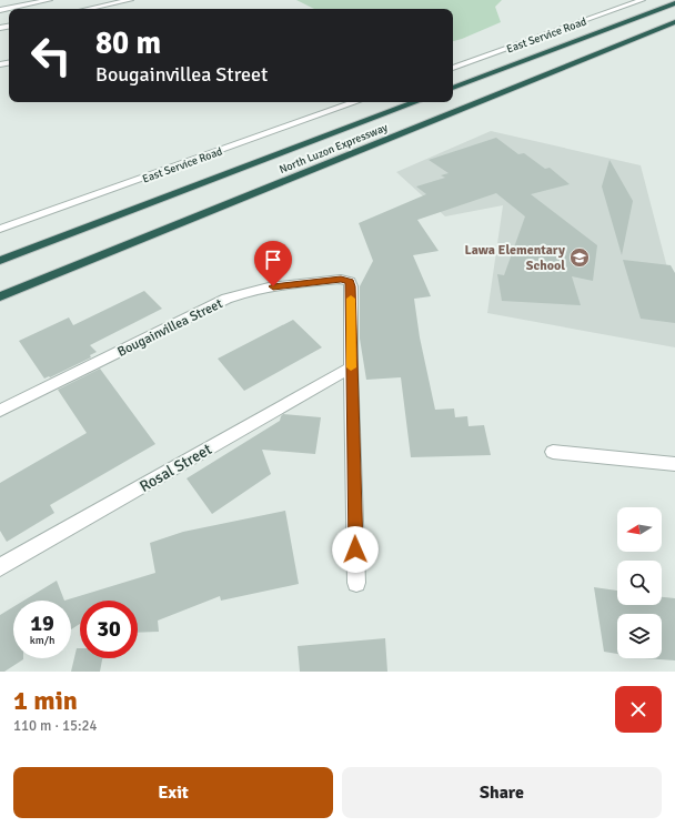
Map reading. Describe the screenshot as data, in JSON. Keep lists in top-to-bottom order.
{
  "streets": {
    "highway": ["North Luzon Expressway"],
    "street": ["East Service Road", "Bougainvillea Street", "Rosal Street"]
  },
  "crossings": [
    ["Bougainvillea Street", "Rosal Street"]
  ],
  "places": {
    "school or university": ["Lawa Elementary School"]
  },
  "north": "left",
  "page": {
    "turn": ["80 m", "Bougainvillea Street"],
    "speed": "19 km/h",
    "limit": "30",
    "heading": ["1 min", "110 m · 15:24"],
    "buttons": ["Exit", "Share"]
  }
}
